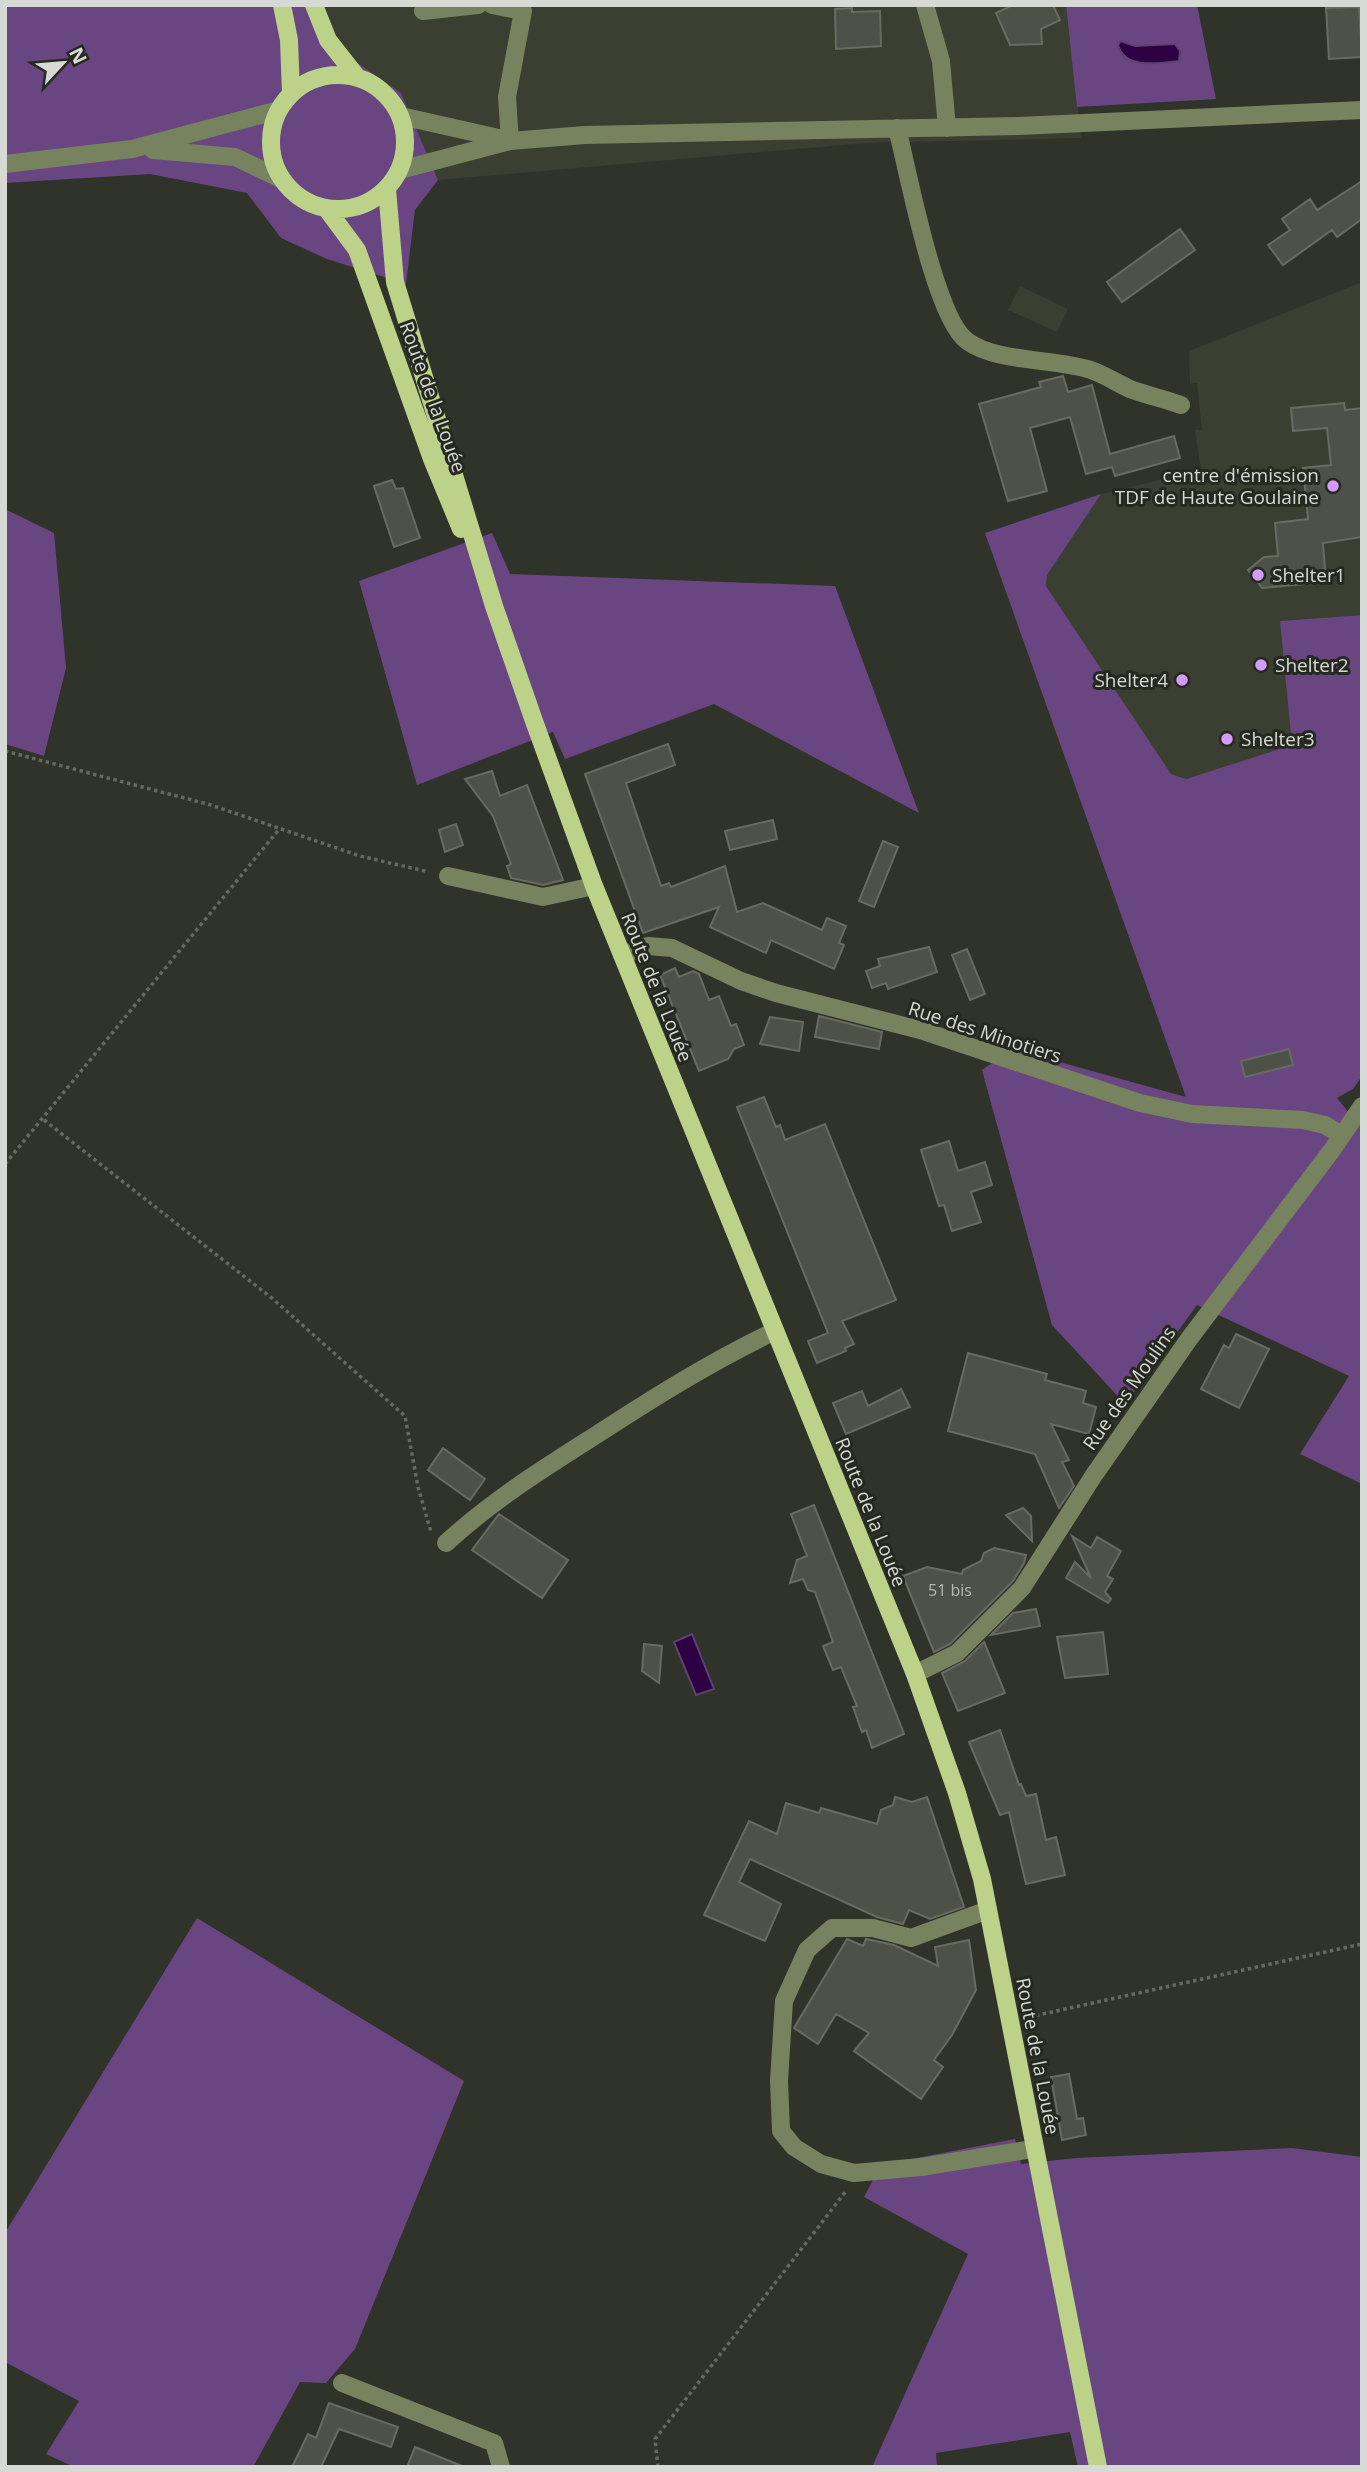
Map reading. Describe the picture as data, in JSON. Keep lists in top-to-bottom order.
{
  "streets": {
    "main road": ["Route de la Louée"],
    "street": ["Rue des Minotiers", "Rue des Moulins"]
  },
  "crossings": [
    ["Route de la Louée", "Rue des Minotiers"],
    ["Route de la Louée", "Rue des Moulins"],
    ["Rue des Minotiers", "Rue des Moulins"]
  ],
  "places": [
    "centre d'émission TDF de Haute Goulaine",
    "Shelter1",
    "Shelter2",
    "Shelter4",
    "Shelter3"
  ],
  "house_numbers": ["51 bis"],
  "north": "top right"
}
